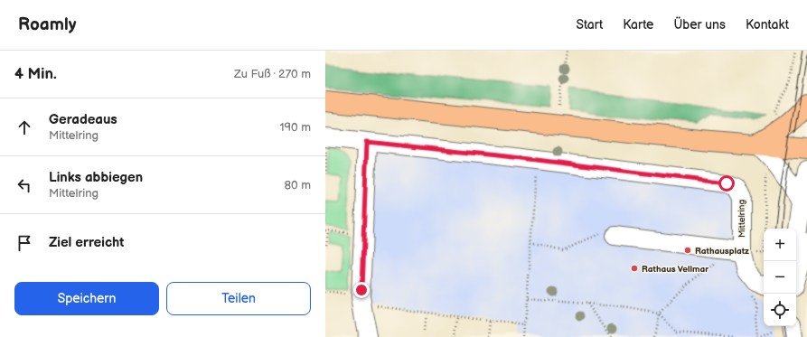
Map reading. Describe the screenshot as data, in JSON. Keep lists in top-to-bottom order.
{
  "streets": {
    "street": ["Mittelring"]
  },
  "places": ["Rathausplatz", "Rathaus Vellmar"],
  "page": {
    "header": "Roamly",
    "nav": [
      "Start",
      "Karte",
      "Über uns",
      "Kontakt"
    ],
    "heading": ["4 Min.", "Zu Fuß · 270 m"],
    "list": [
      ["Geradeaus", "Mittelring", "190 m"],
      ["Links abbiegen", "Mittelring", "80 m"],
      "Ziel erreicht"
    ],
    "map_buttons": ["+", "−"],
    "buttons": ["Speichern", "Teilen"]
  }
}
